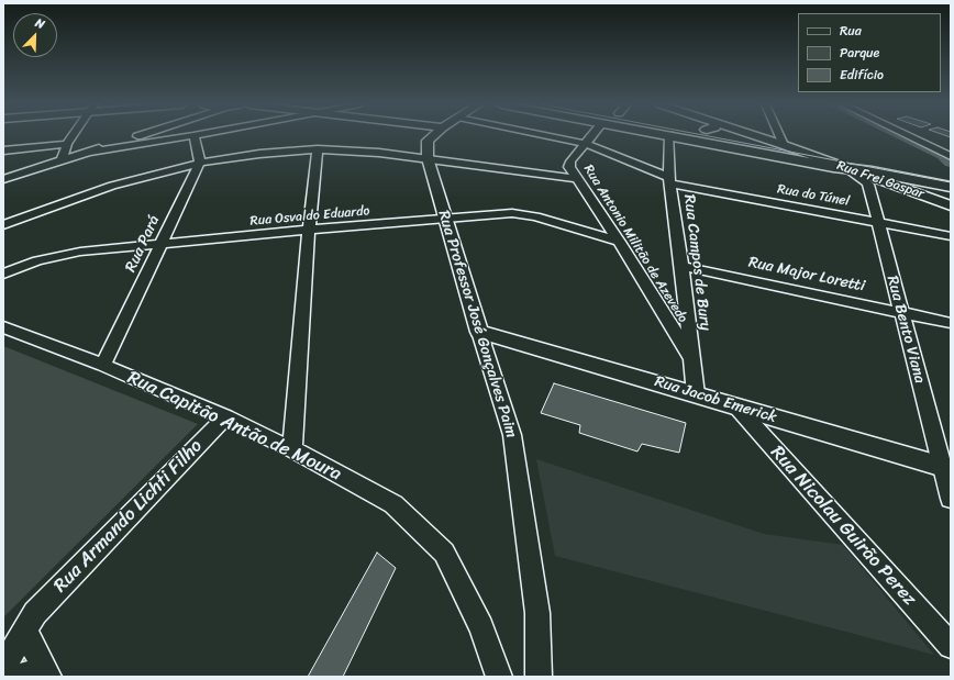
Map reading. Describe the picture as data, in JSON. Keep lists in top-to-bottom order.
{
  "streets": {
    "street": [
      "Rua Frei Gaspar",
      "Rua do Túnel",
      "Rua Osvaldo Eduardo",
      "Rua Pará",
      "Rua Antonio Militão de Azevedo",
      "Rua Campos de Bury",
      "Rua Major Loretti",
      "Rua Professor José Gonçalves Paim",
      "Rua Bento Viana",
      "Rua Jacob Emerick",
      "Rua Capitão Antão de Moura",
      "Rua Armando Lichti Filho",
      "Rua Nicolau Guirão Perez"
    ]
  },
  "crossings": [
    ["Rua Frei Gaspar", "Rua Bento Viana"],
    ["Rua do Túnel", "Rua Antonio Militão de Azevedo"],
    ["Rua do Túnel", "Rua Campos de Bury"],
    ["Rua do Túnel", "Rua Bento Viana"],
    ["Rua Osvaldo Eduardo", "Rua Pará"],
    ["Rua Osvaldo Eduardo", "Rua Antonio Militão de Azevedo"],
    ["Rua Osvaldo Eduardo", "Rua Professor José Gonçalves Paim"],
    ["Rua Pará", "Rua Capitão Antão de Moura"],
    ["Rua Antonio Militão de Azevedo", "Rua Campos de Bury"],
    ["Rua Campos de Bury", "Rua Major Loretti"],
    ["Rua Campos de Bury", "Rua Jacob Emerick"],
    ["Rua Major Loretti", "Rua Bento Viana"],
    ["Rua Professor José Gonçalves Paim", "Rua Jacob Emerick"],
    ["Rua Bento Viana", "Rua Jacob Emerick"],
    ["Rua Jacob Emerick", "Rua Nicolau Guirão Perez"],
    ["Rua Capitão Antão de Moura", "Rua Armando Lichti Filho"]
  ],
  "legend": ["Rua", "Parque", "Edifício"],
  "north": "top right"
}
